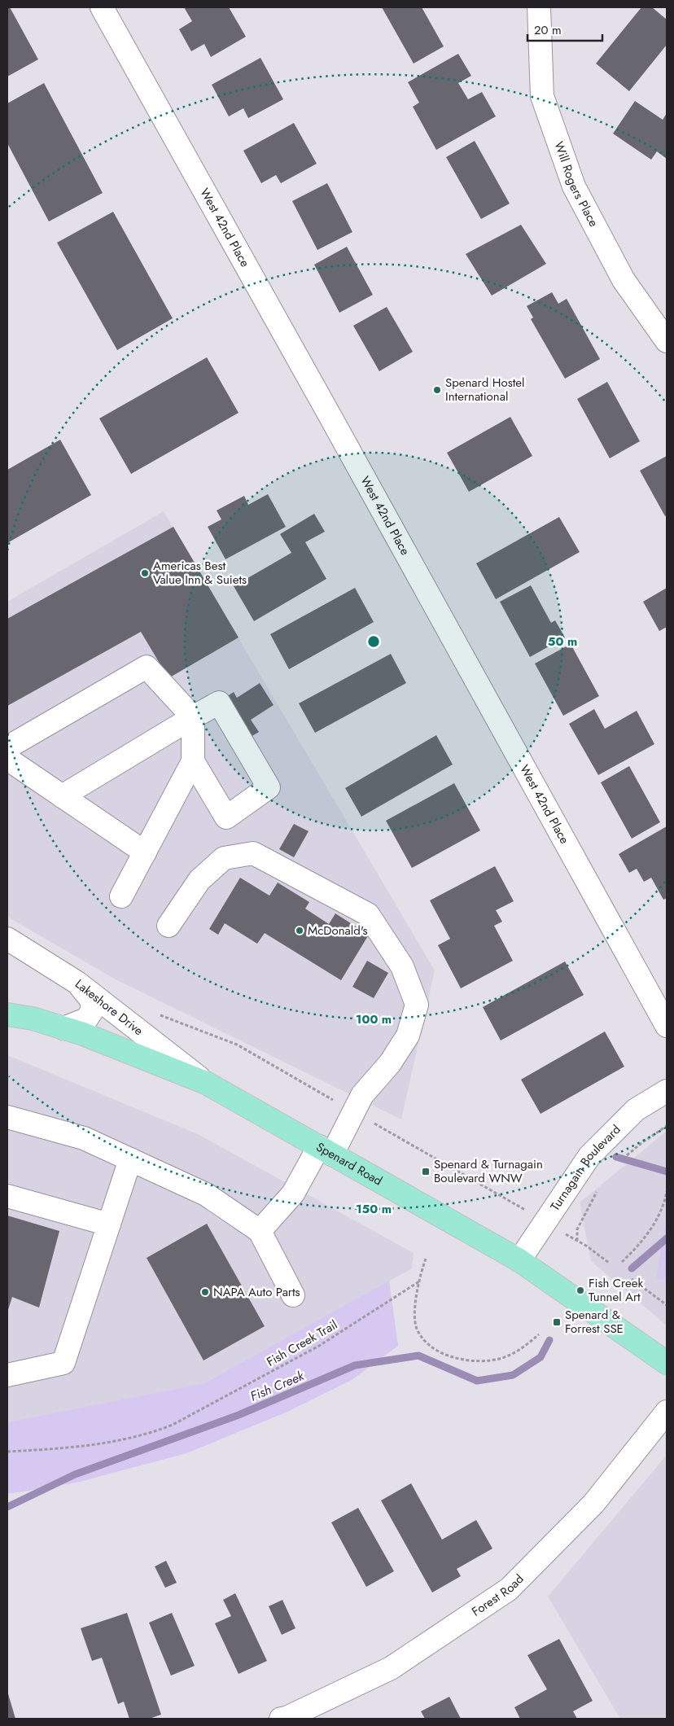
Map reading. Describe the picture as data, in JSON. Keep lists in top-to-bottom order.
{
  "streets": {
    "main road": ["Spenard Road"],
    "street": [
      "Will Rogers Place",
      "West 42nd Place",
      "Lakeshore Drive",
      "Turnagain Boulevard",
      "Forest Road"
    ],
    "path": ["Fish Creek Trail"]
  },
  "crossings": [
    ["Lakeshore Drive", "Spenard Road"],
    ["Spenard Road", "Turnagain Boulevard"]
  ],
  "water": ["Fish Creek"],
  "places": {
    "other": [
      "Spenard Hostel International",
      "Americas Best Value Inn & Suiets",
      "McDonald's",
      "Fish Creek Tunnel Art",
      "NAPA Auto Parts"
    ],
    "transit": ["Spenard & Turnagain Boulevard WNW", "Spenard & Forrest SSE"]
  },
  "scale_bar": "20 m",
  "rings": ["50 m", "100 m", "150 m"]
}
